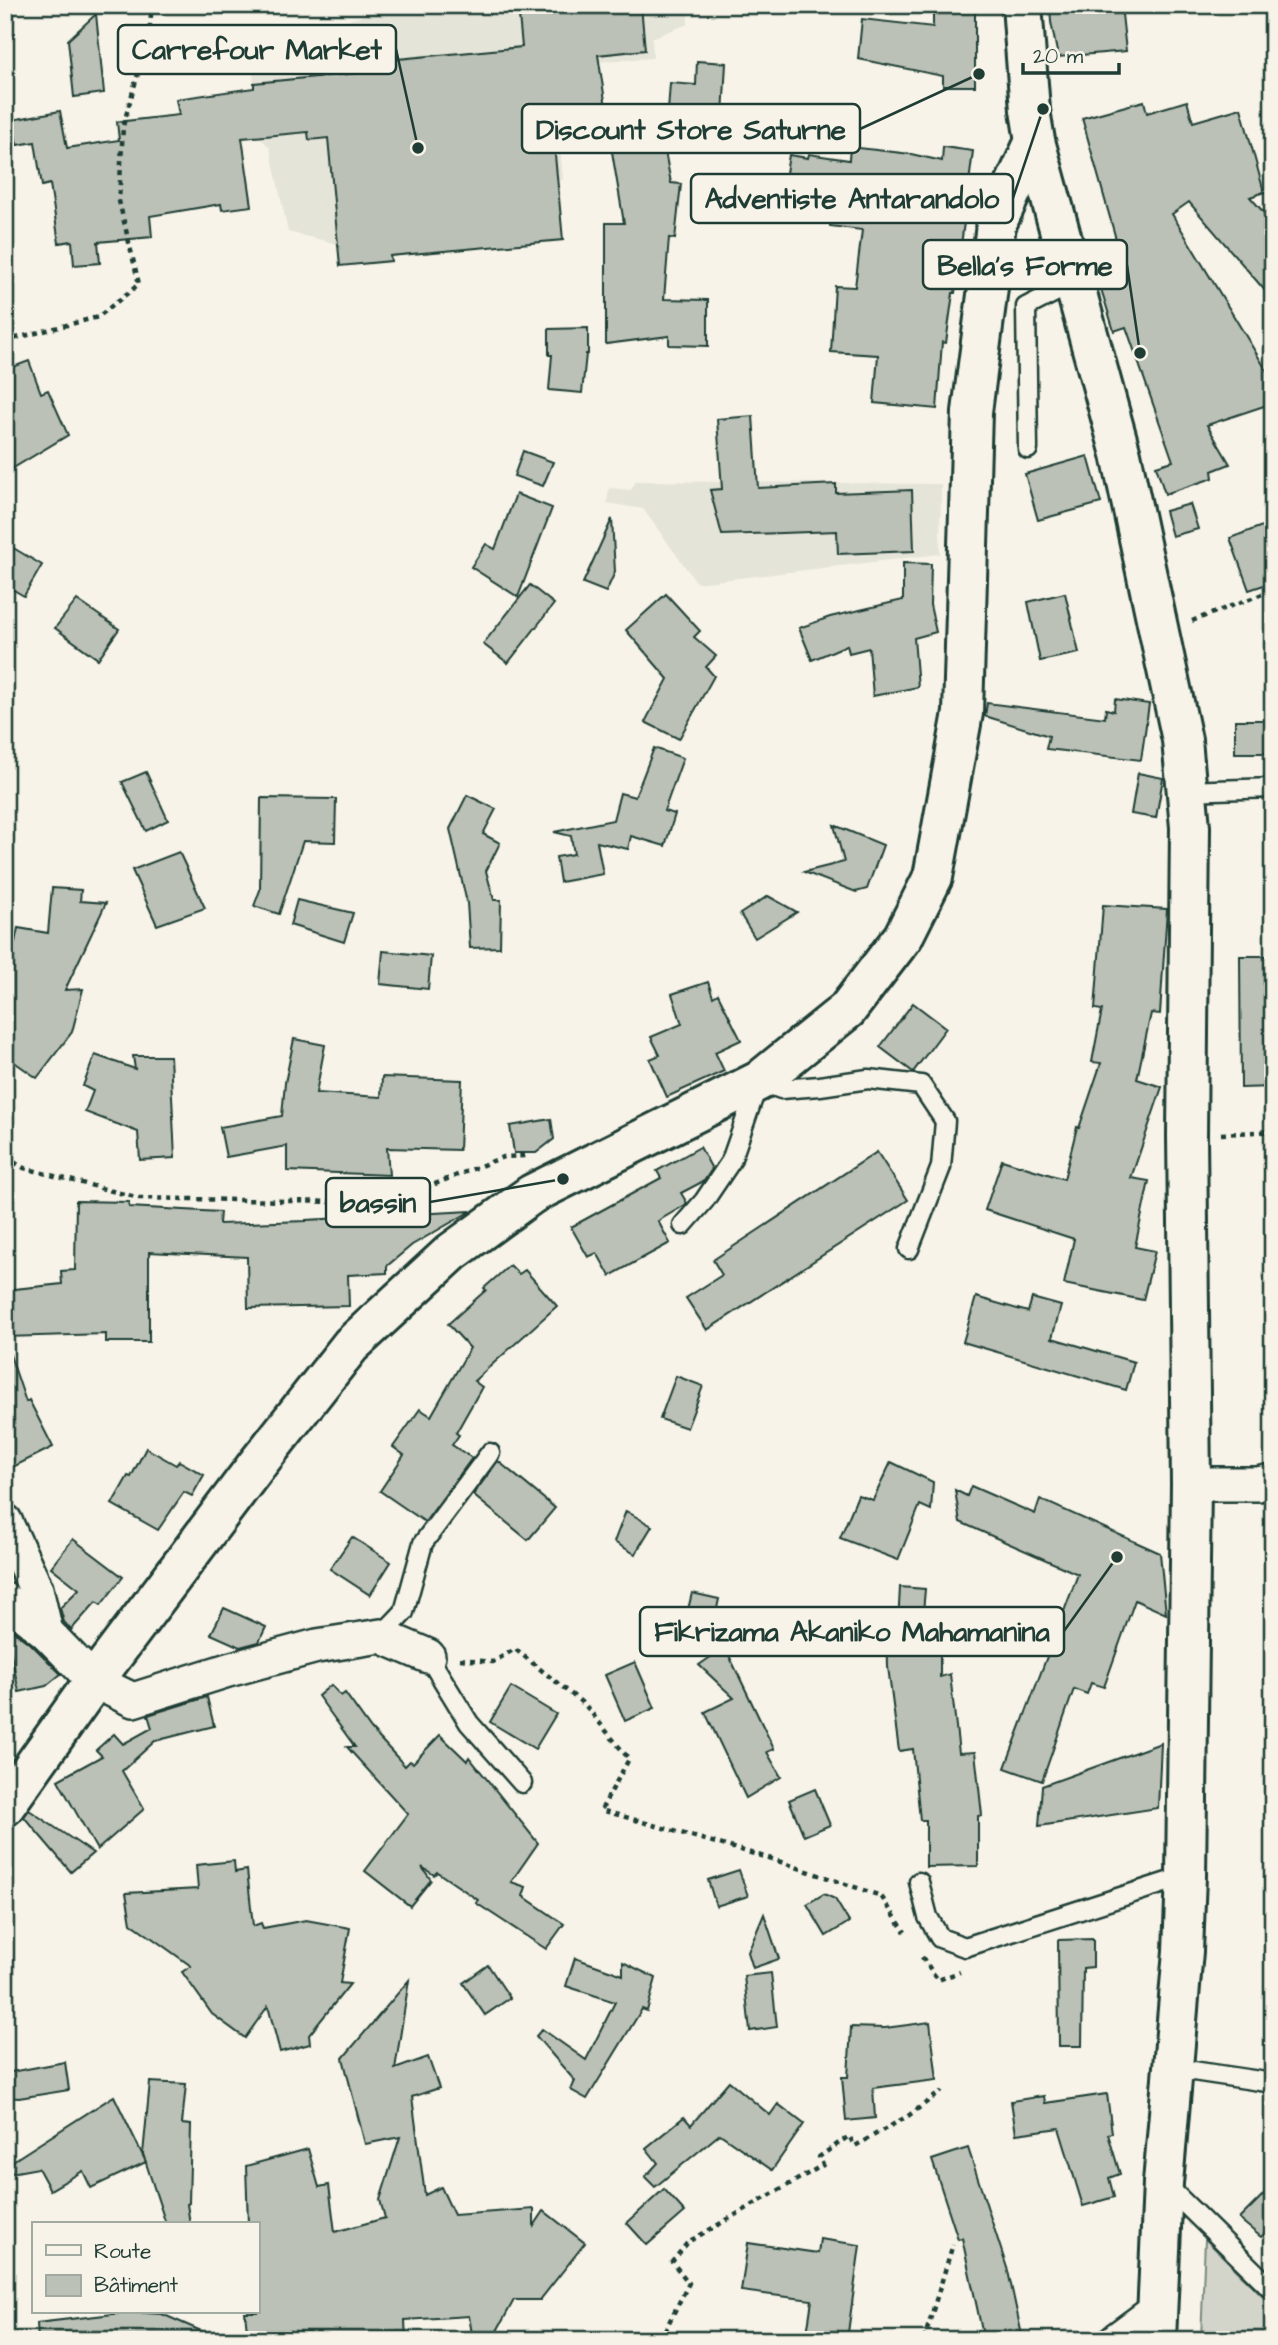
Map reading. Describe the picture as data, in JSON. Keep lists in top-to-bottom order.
{
  "places": [
    "Discount Store Saturne",
    "Adventiste Antarandolo",
    "Carrefour Market",
    "Bella's Forme",
    "bassin",
    "Fikrizama Akaniko Mahamanina"
  ],
  "legend": ["Route", "Bâtiment"],
  "scale_bar": "20 m"
}
